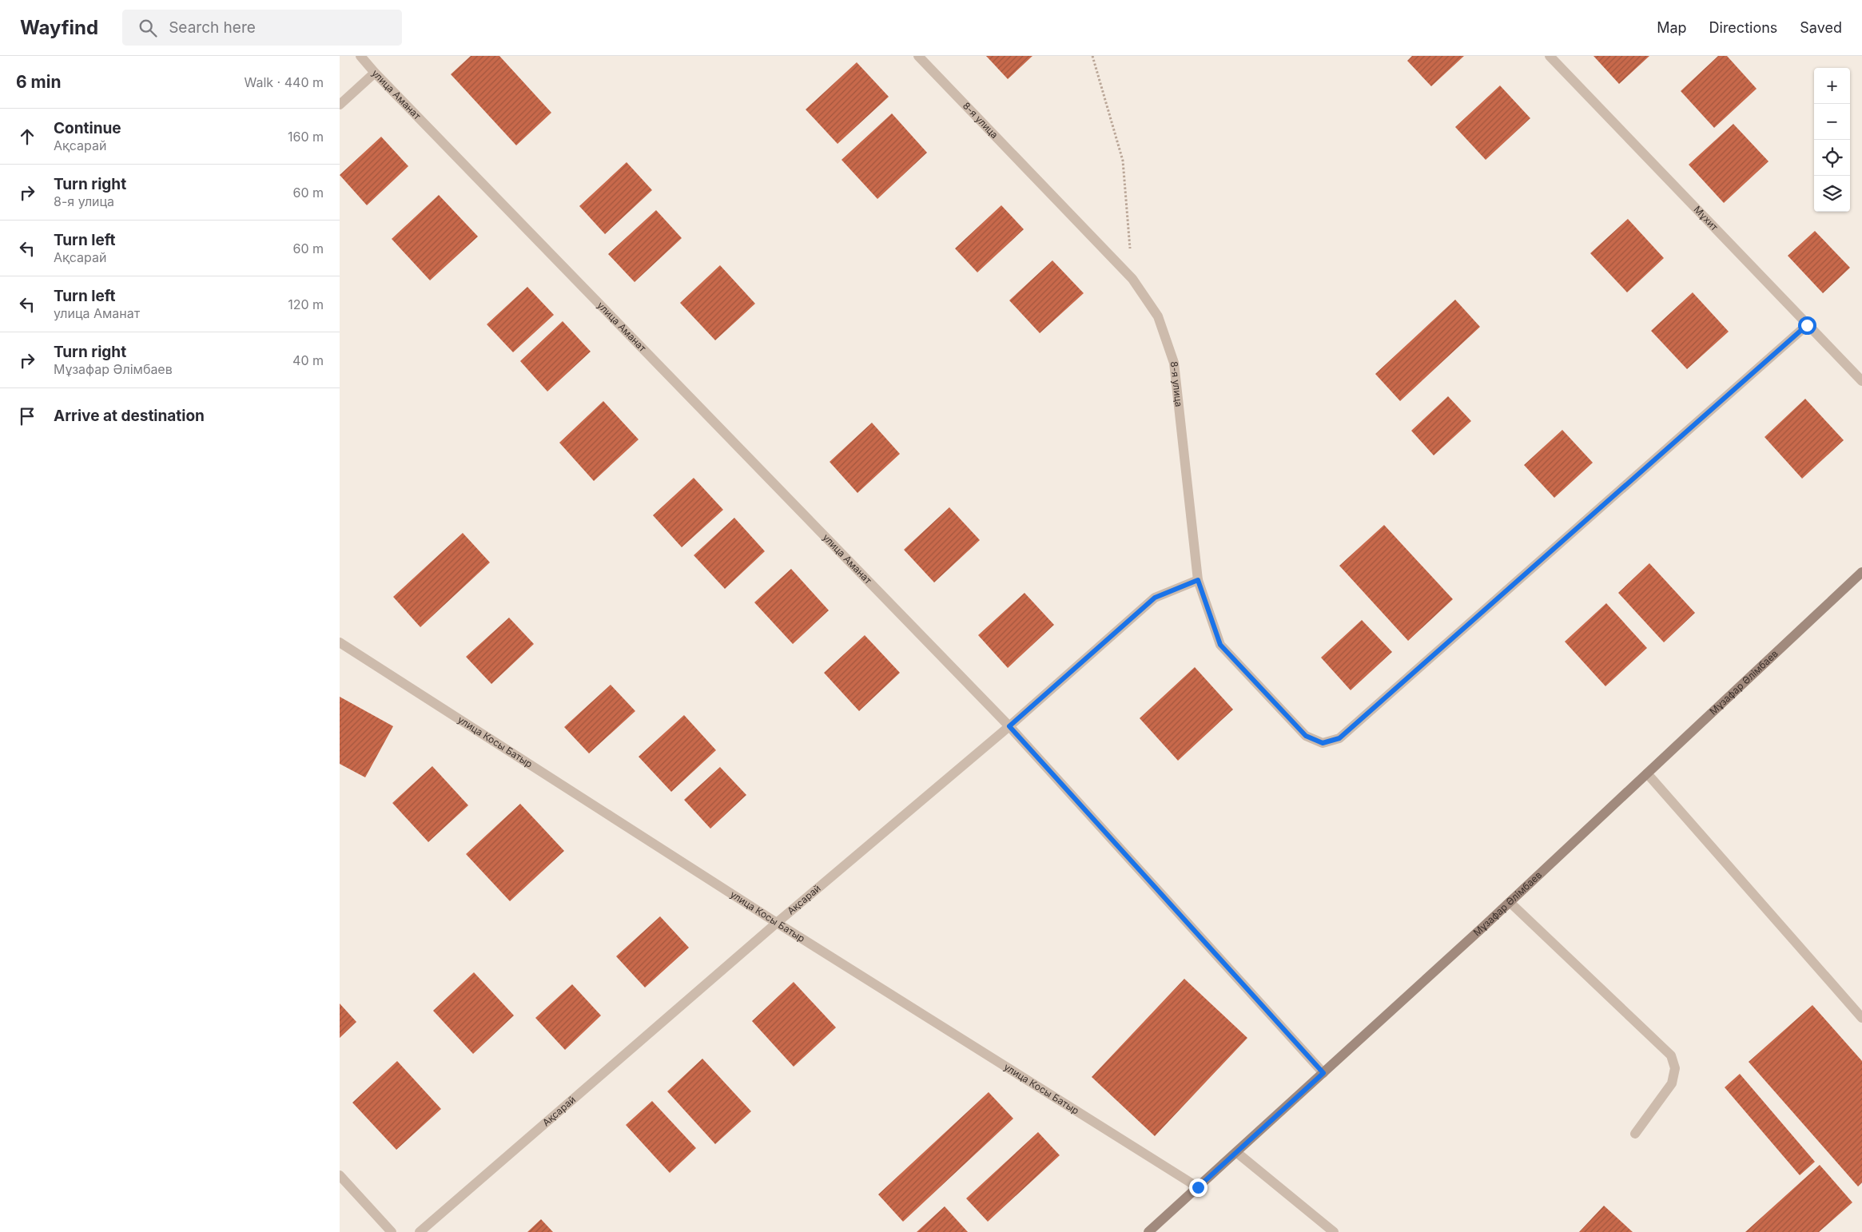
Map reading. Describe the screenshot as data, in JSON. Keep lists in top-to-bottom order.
{
  "streets": {
    "street": [
      "улица Аманат",
      "8-я улица",
      "Мұхит",
      "Мұзафар Әлімбаев",
      "улица Косы Батыр",
      "Ақсарай"
    ]
  },
  "crossings": [
    ["улица Аманат", "Мұзафар Әлімбаев"],
    ["улица Аманат", "Ақсарай"],
    ["8-я улица", "Мұхит"],
    ["8-я улица", "Ақсарай"],
    ["Мұзафар Әлімбаев", "улица Косы Батыр"],
    ["улица Косы Батыр", "Ақсарай"]
  ],
  "page": {
    "header": "Wayfind",
    "search": "Search here",
    "nav": ["Map", "Directions", "Saved"],
    "heading": ["6 min", "Walk · 440 m"],
    "map_buttons": ["+", "−"],
    "list": [
      ["Continue", "Ақсарай", "160 m"],
      ["Turn right", "8-я улица", "60 m"],
      ["Turn left", "Ақсарай", "60 m"],
      ["Turn left", "улица Аманат", "120 m"],
      ["Turn right", "Мұзафар Әлімбаев", "40 m"],
      "Arrive at destination"
    ]
  }
}
